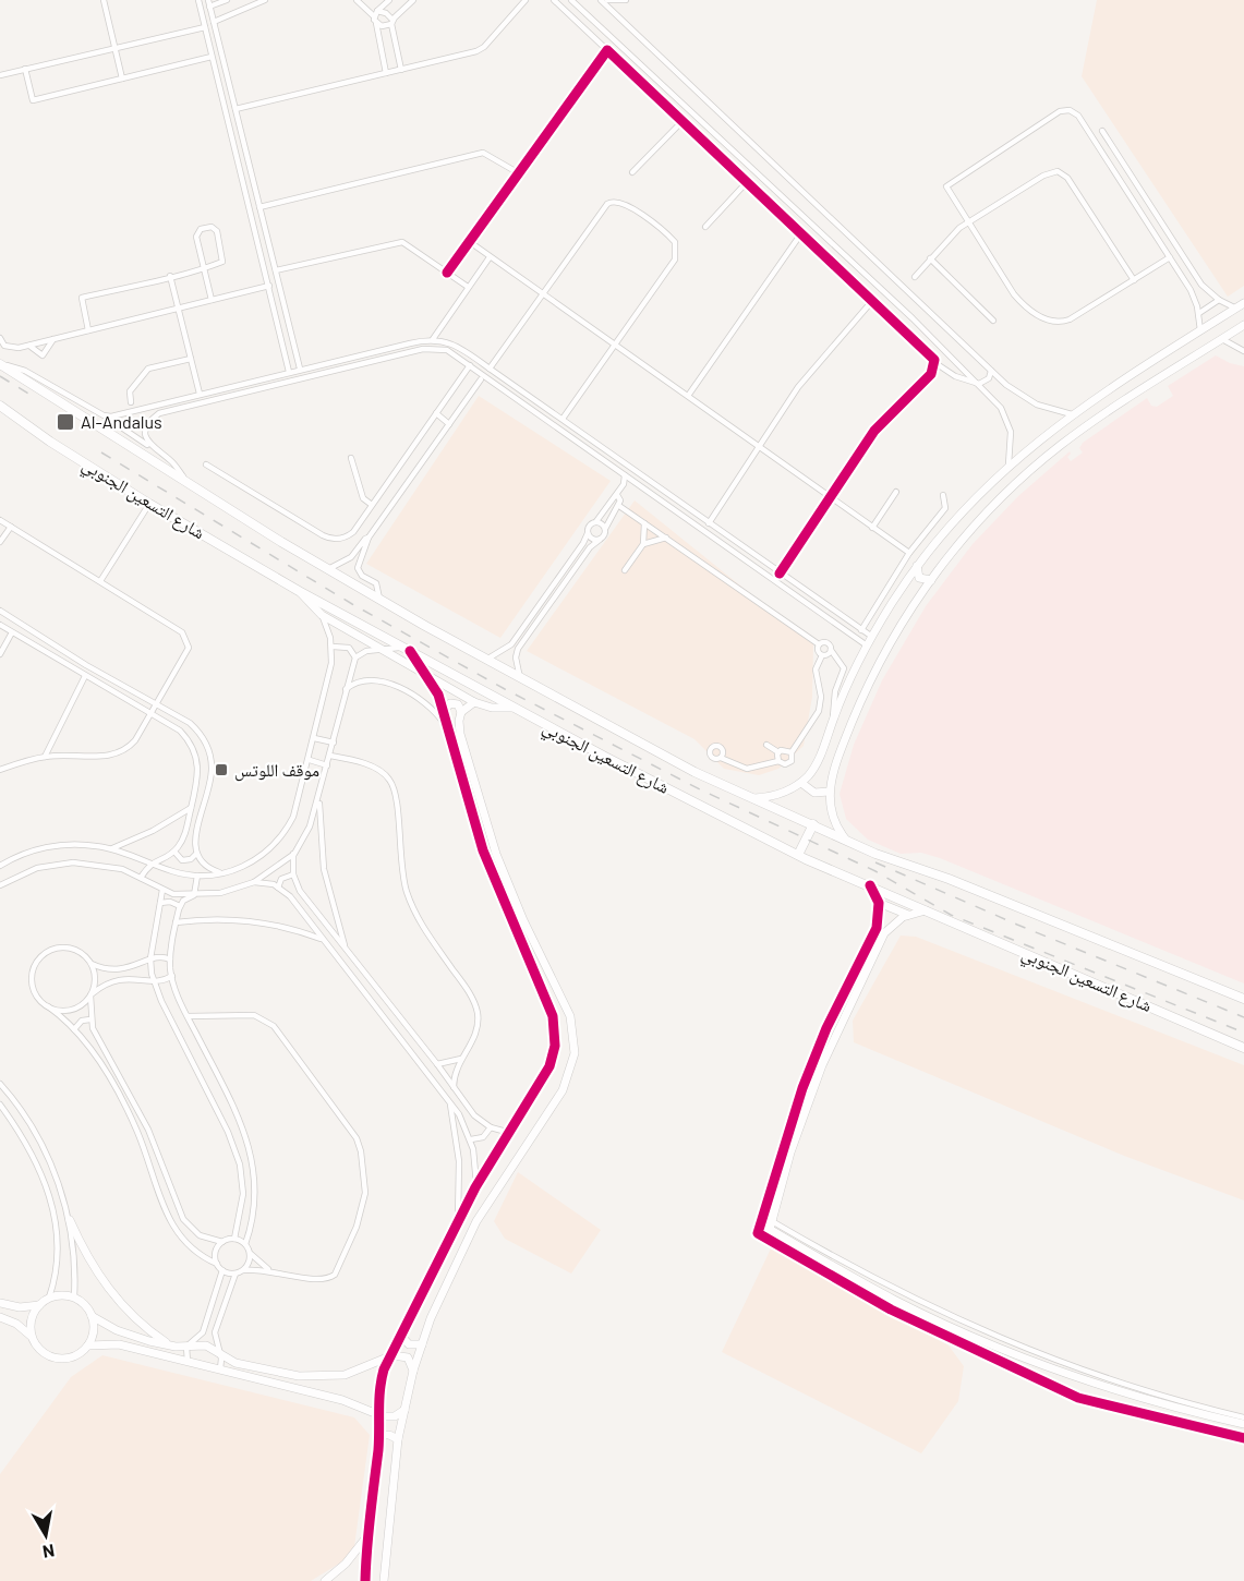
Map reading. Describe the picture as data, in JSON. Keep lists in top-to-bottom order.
{
  "streets": {
    "main road": ["شارع التسعين الجنوبي"]
  },
  "places": {
    "transit": ["Al-Andalus", "موقف اللوتس"]
  },
  "north": "bottom"
}
